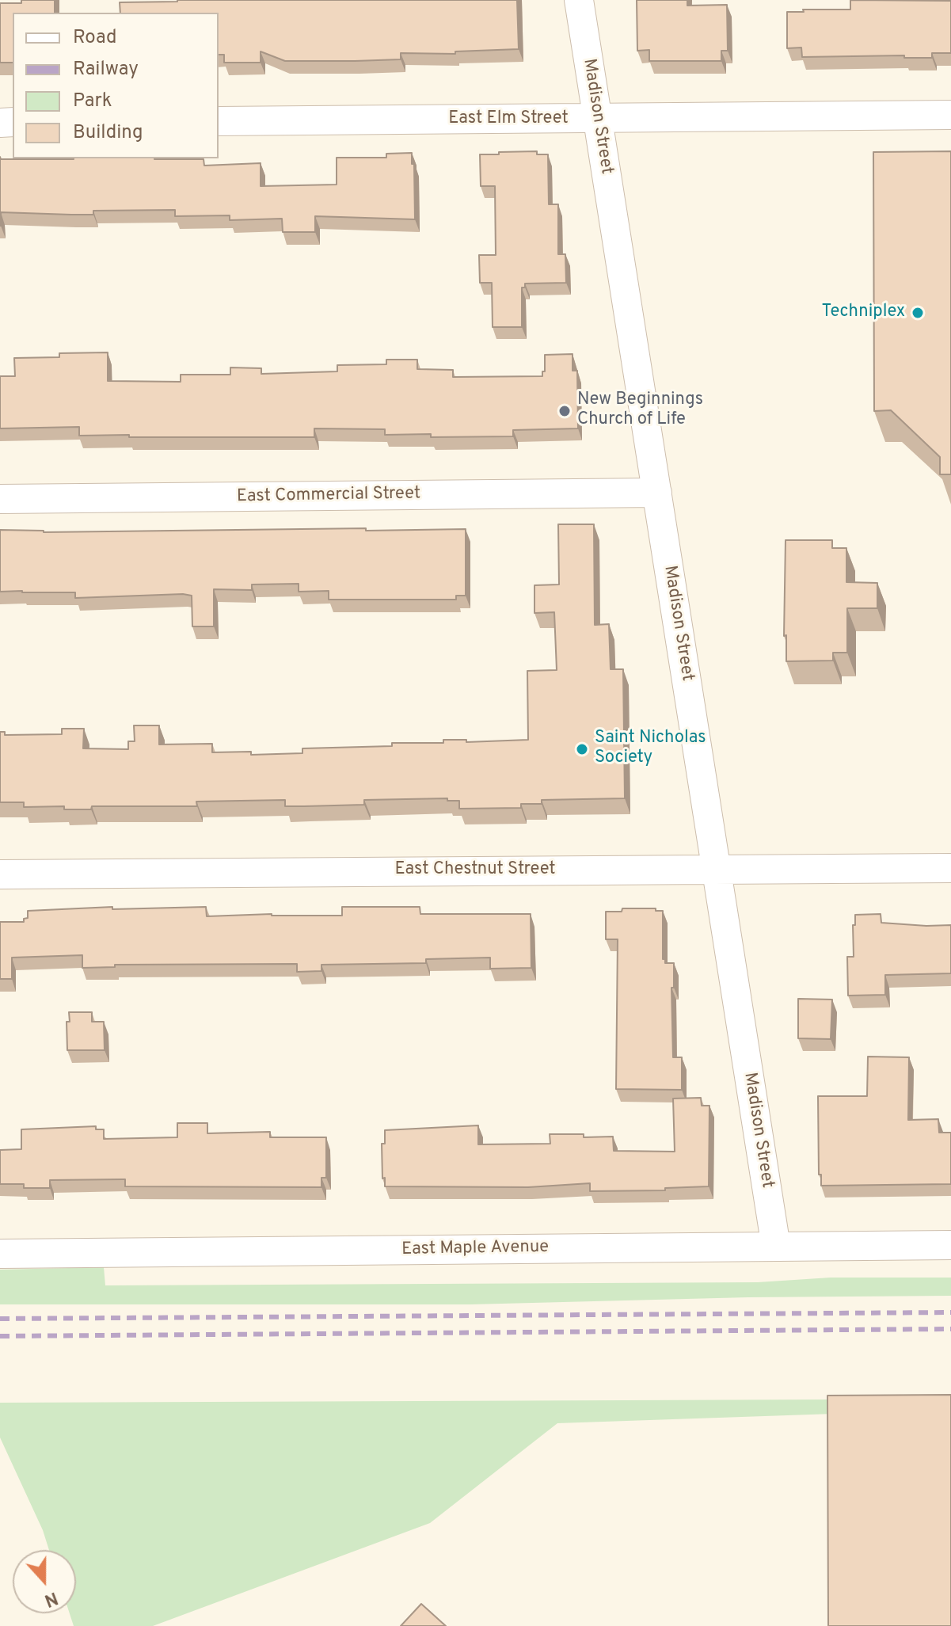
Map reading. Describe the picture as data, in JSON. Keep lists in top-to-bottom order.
{
  "streets": {
    "street": [
      "Madison Street",
      "East Elm Street",
      "East Commercial Street",
      "East Chestnut Street",
      "East Maple Avenue"
    ]
  },
  "crossings": [
    ["Madison Street", "East Elm Street"],
    ["Madison Street", "East Commercial Street"],
    ["Madison Street", "East Chestnut Street"],
    ["Madison Street", "East Maple Avenue"]
  ],
  "places": ["Techniplex", "New Beginnings Church of Life", "Saint Nicholas Society"],
  "legend": [
    "Road",
    "Railway",
    "Park",
    "Building"
  ],
  "north": "bottom"
}
